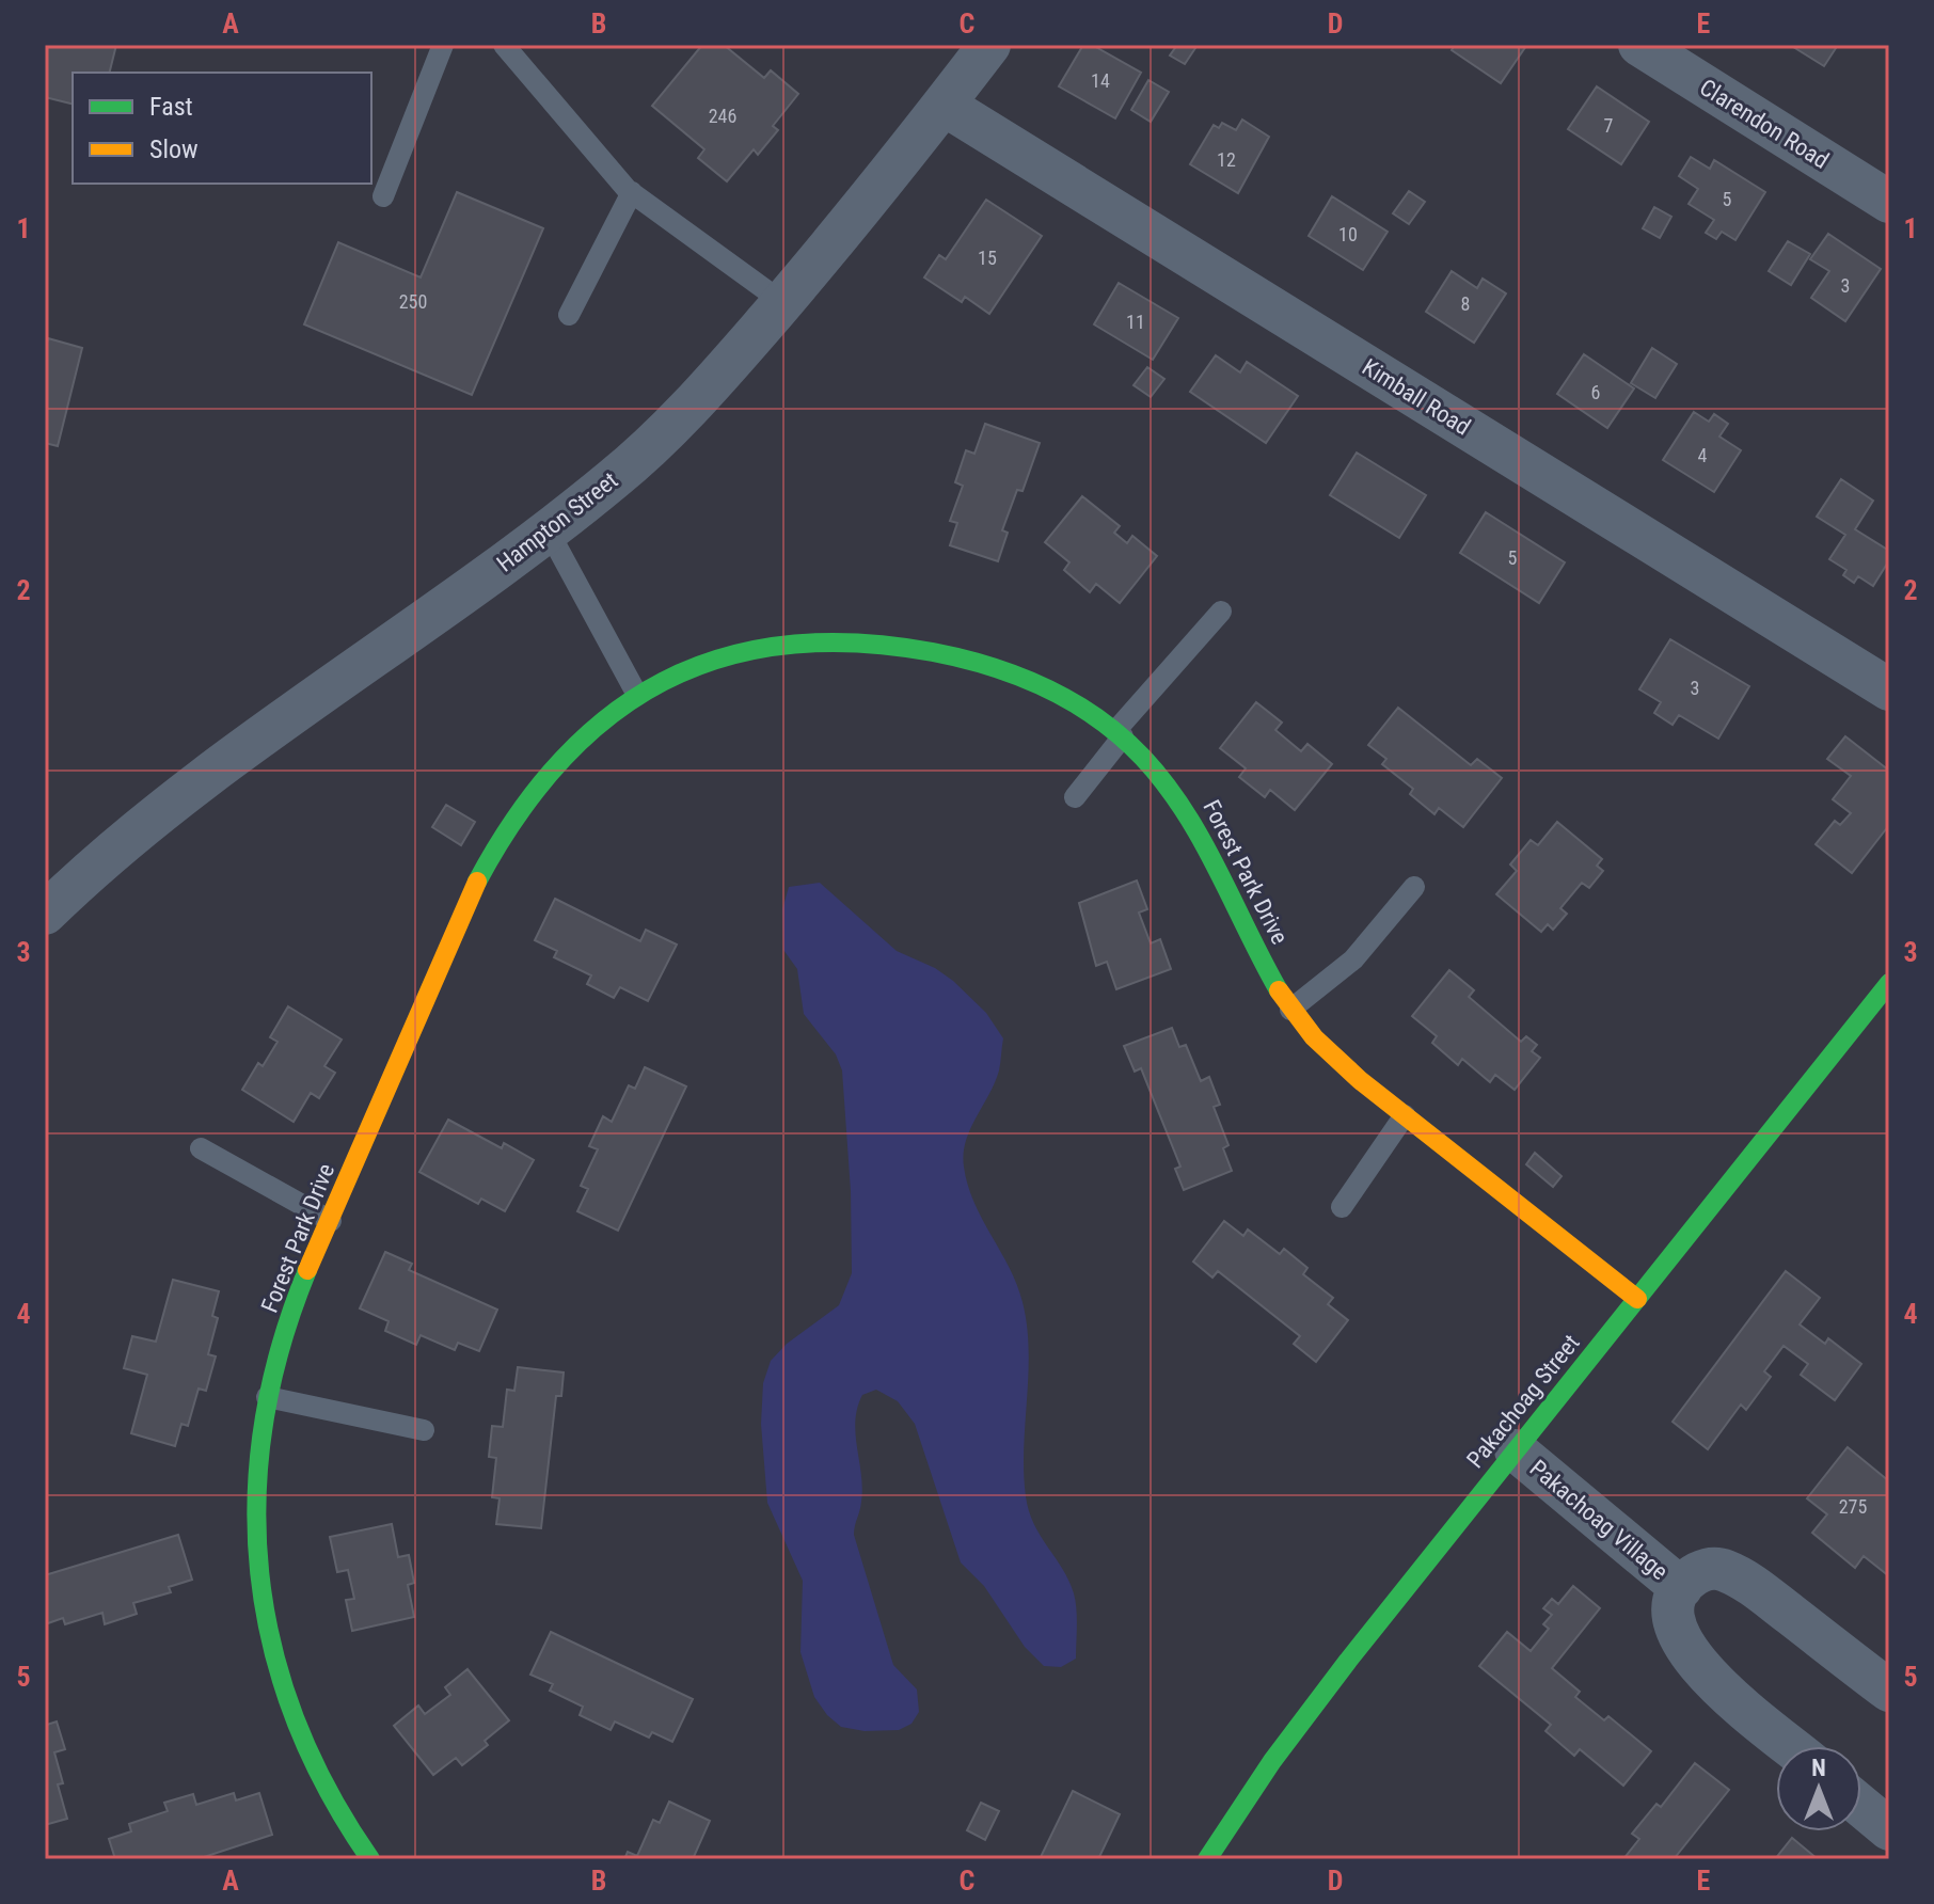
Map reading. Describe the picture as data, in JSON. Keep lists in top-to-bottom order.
{
  "streets": {
    "street": [
      "Clarendon Road",
      "Kimball Road",
      "Hampton Street",
      "Forest Park Drive",
      "Pakachoag Street",
      "Pakachoag Village"
    ]
  },
  "crossings": [
    ["Kimball Road", "Hampton Street"],
    ["Forest Park Drive", "Pakachoag Street"],
    ["Pakachoag Street", "Pakachoag Village"]
  ],
  "house_numbers": [
    "14",
    "246",
    "7",
    "12",
    "5",
    "10",
    "15",
    "3",
    "250",
    "8",
    "11",
    "6",
    "4",
    "5",
    "3",
    "275"
  ],
  "legend": ["Fast", "Slow"],
  "north": "top",
  "grid": {
    "columns": [
      "A",
      "B",
      "C",
      "D",
      "E"
    ],
    "rows": [
      "1",
      "2",
      "3",
      "4",
      "5"
    ]
  }
}
